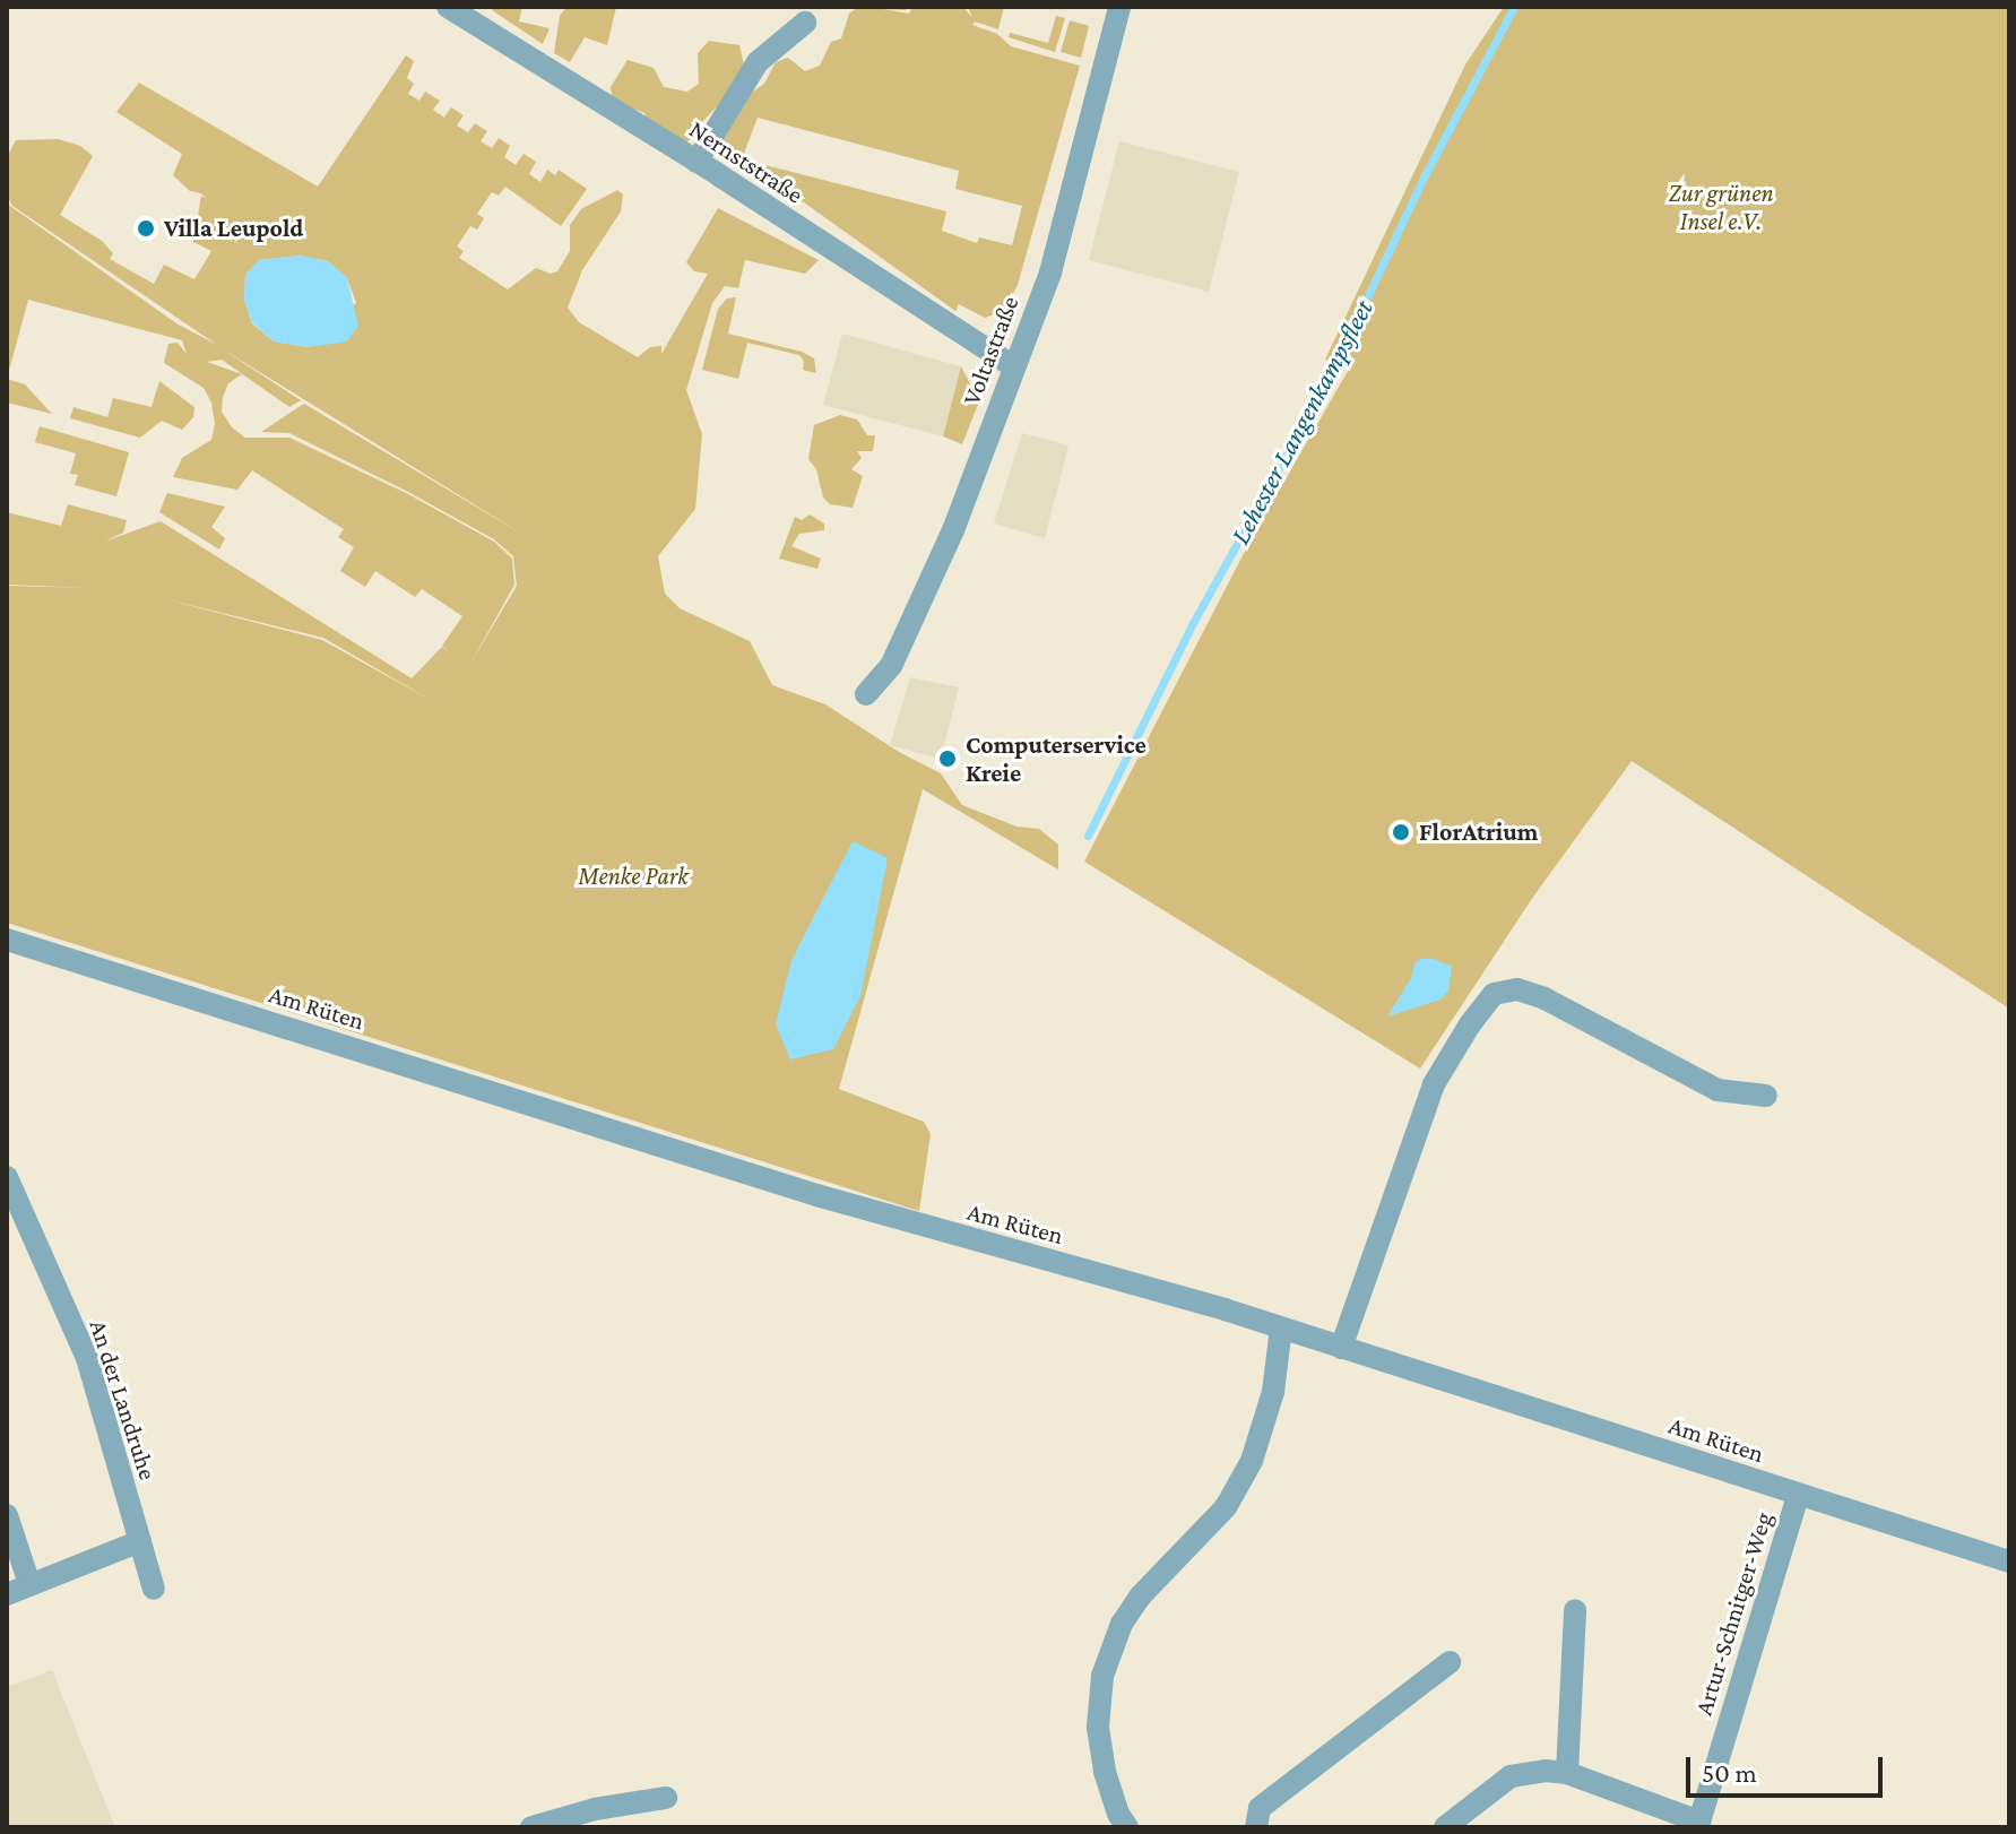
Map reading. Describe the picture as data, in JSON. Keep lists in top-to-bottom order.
{
  "streets": {
    "street": [
      "Nernststraße",
      "Voltastraße",
      "Am Rüten",
      "An der Landruhe",
      "Artur-Schnitger-Weg"
    ]
  },
  "crossings": [
    ["Nernststraße", "Voltastraße"],
    ["Am Rüten", "Artur-Schnitger-Weg"]
  ],
  "water": ["Lehester Langenkampsfleet"],
  "parks": ["Zur grünen Insel e.V.", "Menke Park"],
  "places": ["Villa Leupold", "Computerservice Kreie", "FlorAtrium"],
  "scale_bar": "50 m"
}
